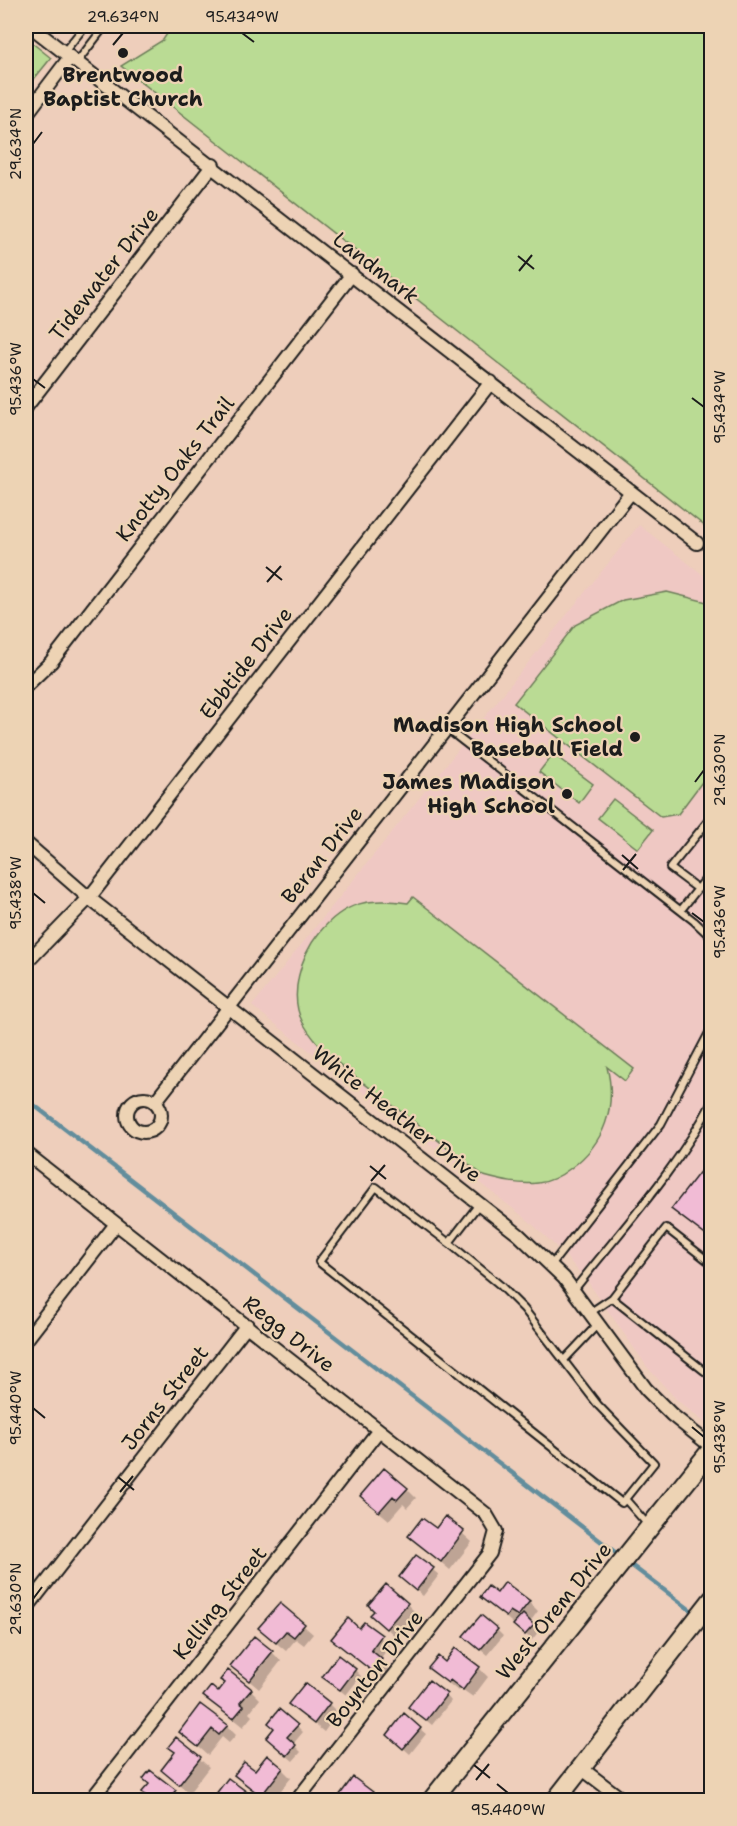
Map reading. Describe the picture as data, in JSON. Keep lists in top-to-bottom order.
{
  "streets": {
    "main road": ["West Orem Drive"],
    "street": [
      "Landmark",
      "Tidewater Drive",
      "Knotty Oaks Trail",
      "Ebbtide Drive",
      "Beran Drive",
      "White Heather Drive",
      "Regg Drive",
      "Jorns Street",
      "Kelling Street",
      "Boynton Drive"
    ]
  },
  "crossings": [
    ["Landmark", "Tidewater Drive"],
    ["Landmark", "Knotty Oaks Trail"],
    ["Landmark", "Ebbtide Drive"],
    ["Landmark", "Beran Drive"],
    ["Ebbtide Drive", "White Heather Drive"],
    ["Beran Drive", "White Heather Drive"],
    ["White Heather Drive", "West Orem Drive"],
    ["Regg Drive", "Jorns Street"],
    ["Regg Drive", "Kelling Street"],
    ["Regg Drive", "Boynton Drive"]
  ],
  "places": ["Brentwood Baptist Church", "Madison High School Baseball Field", "James Madison High School"],
  "coordinates": [
    "29.634°N",
    "95.434°W",
    "95.436°W",
    "29.630°N",
    "95.438°W",
    "95.440°W"
  ]
}
